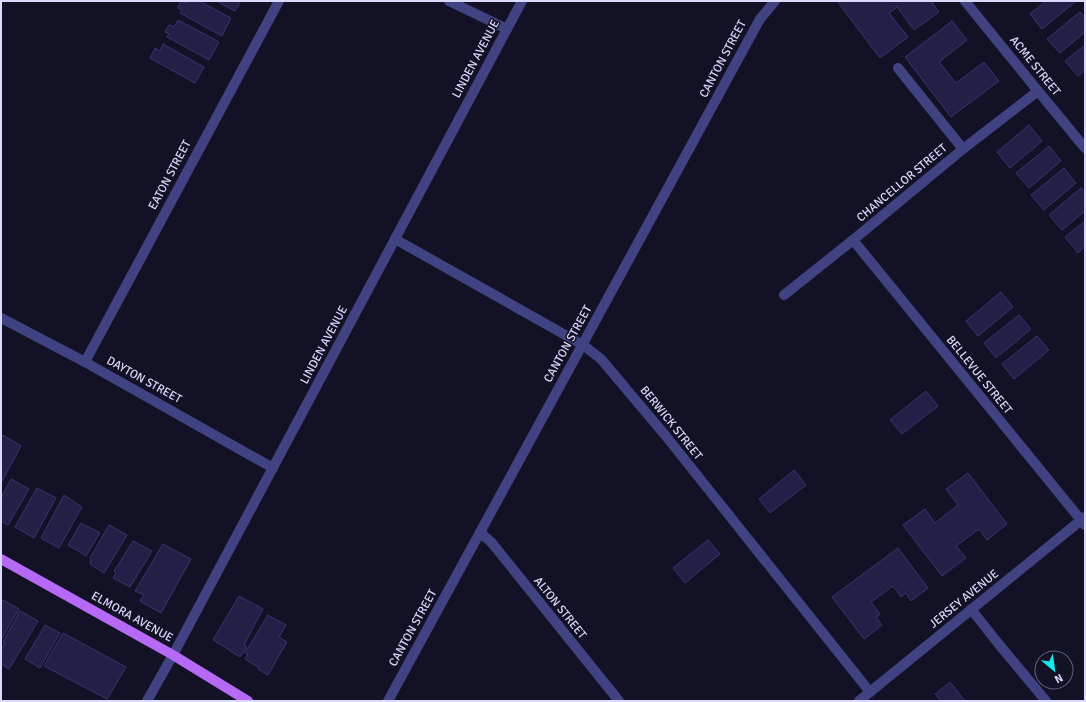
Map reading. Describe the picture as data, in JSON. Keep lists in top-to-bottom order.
{
  "streets": {
    "main road": ["ELMORA AVENUE"],
    "street": [
      "LINDEN AVENUE",
      "CANTON STREET",
      "ACME STREET",
      "EATON STREET",
      "CHANCELLOR STREET",
      "BELLEVUE STREET",
      "DAYTON STREET",
      "BERWICK STREET",
      "JERSEY AVENUE",
      "ALTON STREET"
    ]
  },
  "crossings": [
    ["LINDEN AVENUE", "DAYTON STREET"],
    ["LINDEN AVENUE", "BERWICK STREET"],
    ["LINDEN AVENUE", "ELMORA AVENUE"],
    ["CANTON STREET", "BERWICK STREET"],
    ["CANTON STREET", "ALTON STREET"],
    ["ACME STREET", "CHANCELLOR STREET"],
    ["EATON STREET", "DAYTON STREET"],
    ["CHANCELLOR STREET", "BELLEVUE STREET"],
    ["BELLEVUE STREET", "JERSEY AVENUE"],
    ["BERWICK STREET", "JERSEY AVENUE"]
  ],
  "north": "bottom right"
}
